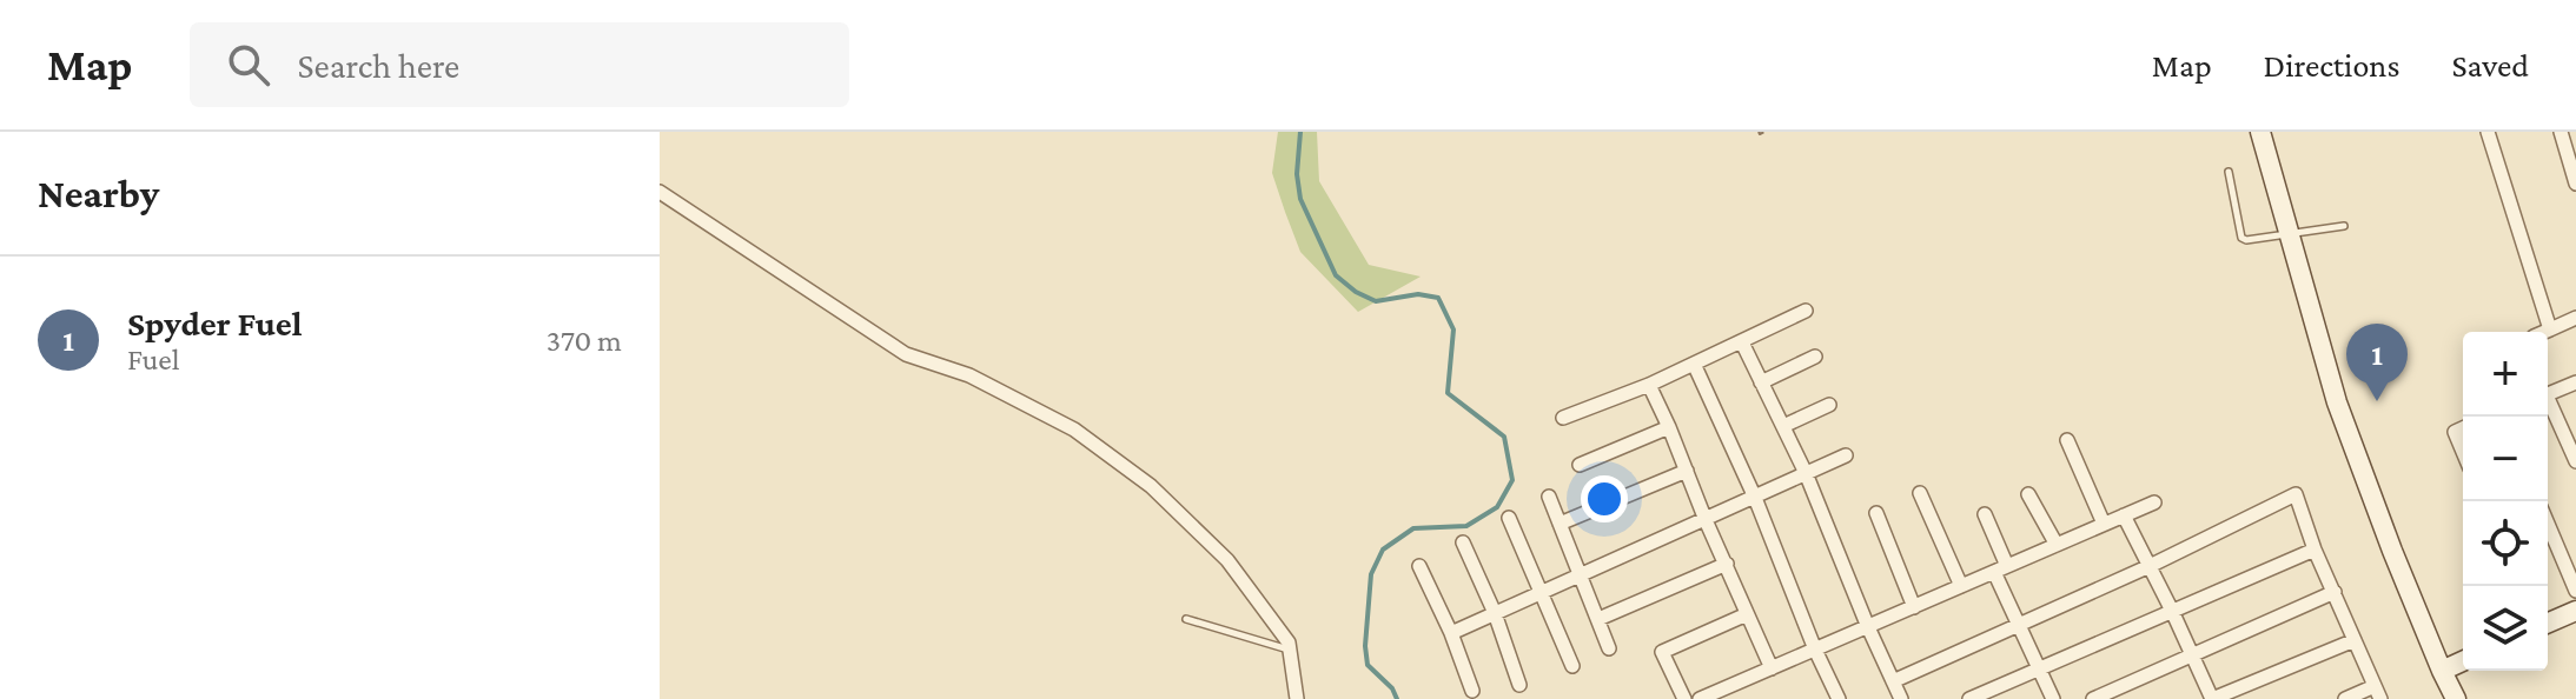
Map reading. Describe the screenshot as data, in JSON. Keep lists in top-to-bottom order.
{
  "page": {
    "header": "Map",
    "search": "Search here",
    "nav": ["Map", "Directions", "Saved"],
    "heading": "Nearby",
    "list": [
      {
        "mark": "1",
        "name": "Spyder Fuel",
        "note": "Fuel",
        "value": "370 m"
      }
    ],
    "pins": "1",
    "map_buttons": ["+", "−"]
  }
}
